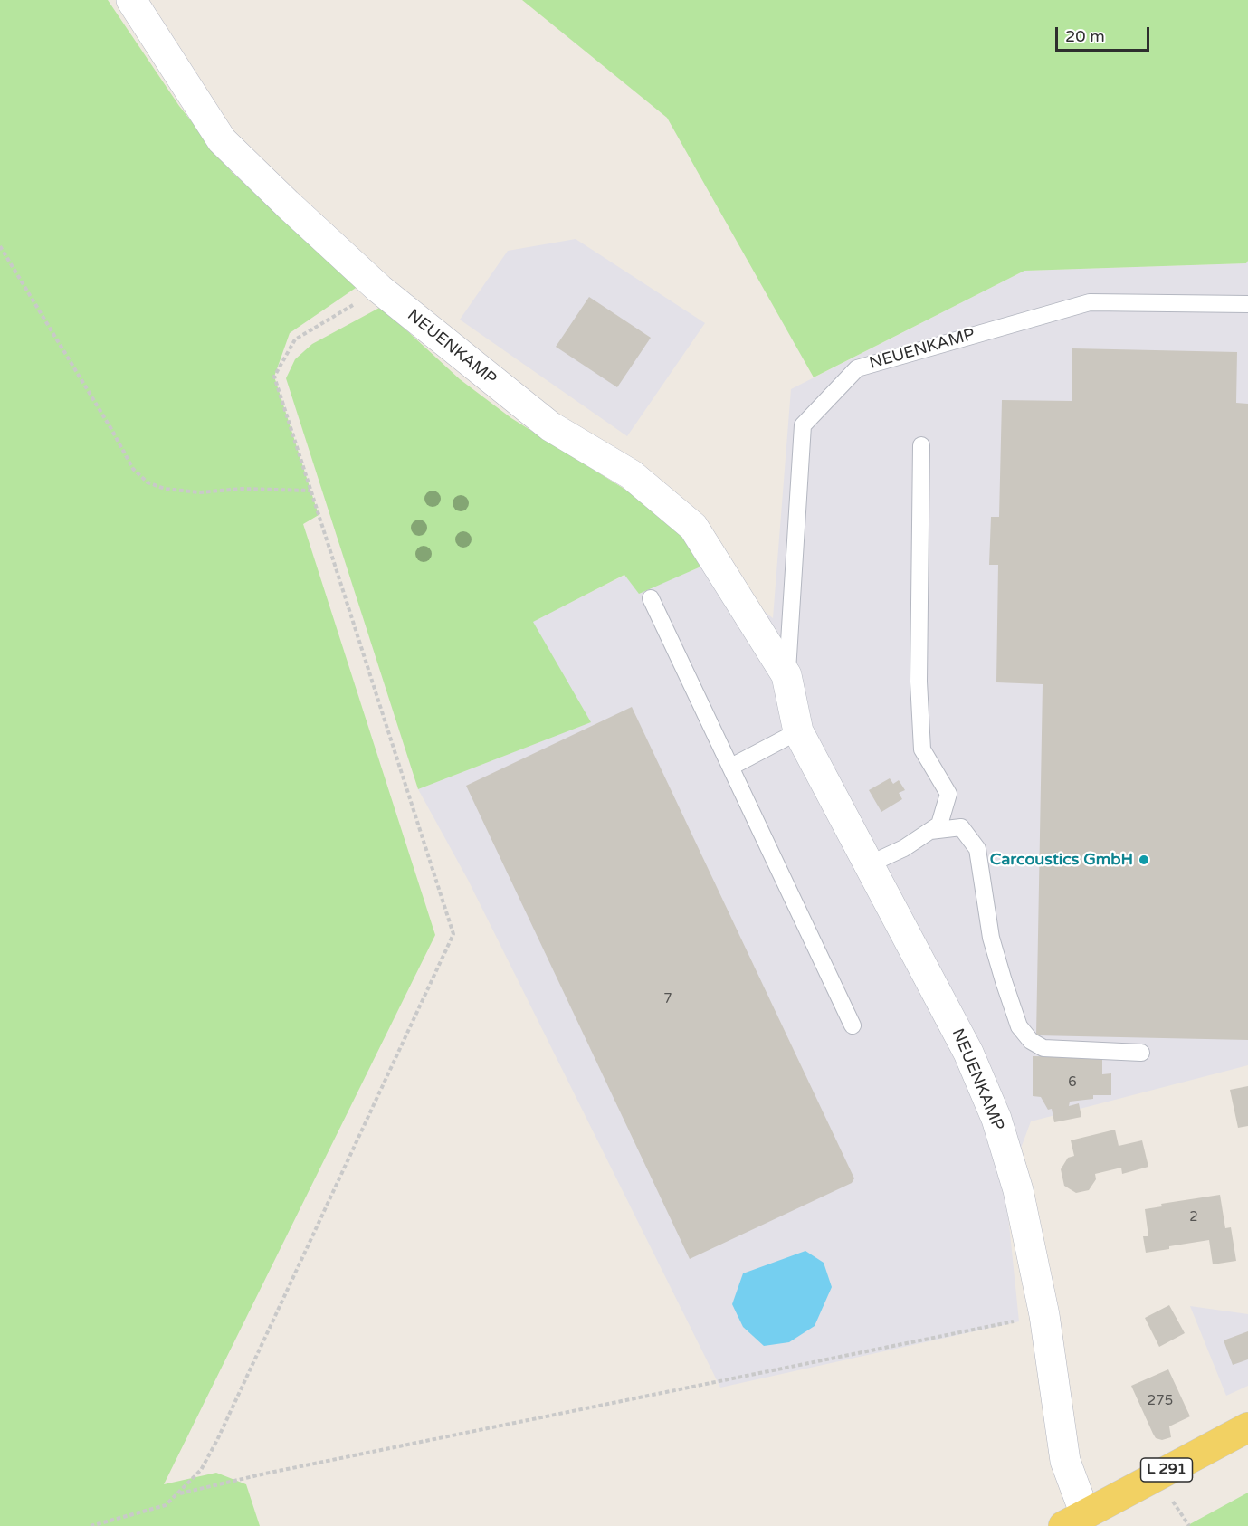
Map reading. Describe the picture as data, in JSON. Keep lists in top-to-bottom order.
{
  "streets": {
    "main road": ["L 291"],
    "street": ["NEUENKAMP"]
  },
  "crossings": [
    ["NEUENKAMP", "L 291"]
  ],
  "places": ["Carcoustics GmbH"],
  "house_numbers": [
    "7",
    "6",
    "2",
    "275"
  ],
  "scale_bar": "20 m"
}
